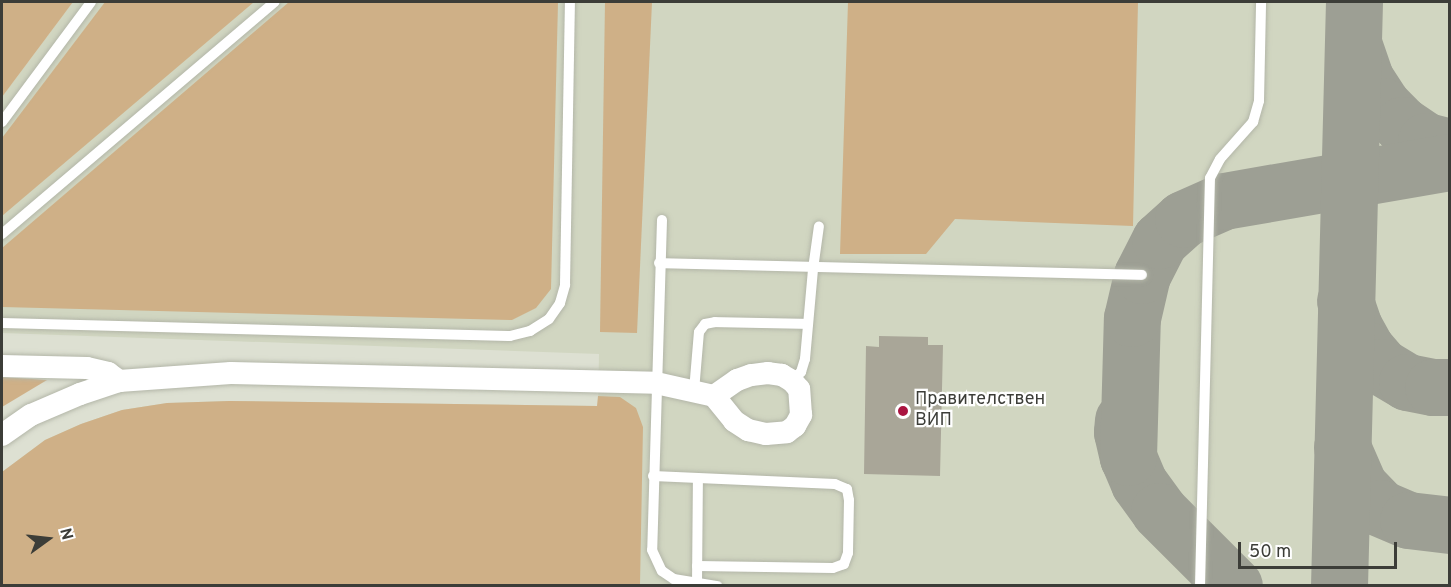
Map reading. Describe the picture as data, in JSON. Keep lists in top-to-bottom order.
{
  "places": ["Правителствен ВИП"],
  "scale_bar": "50 m",
  "north": "right"
}
